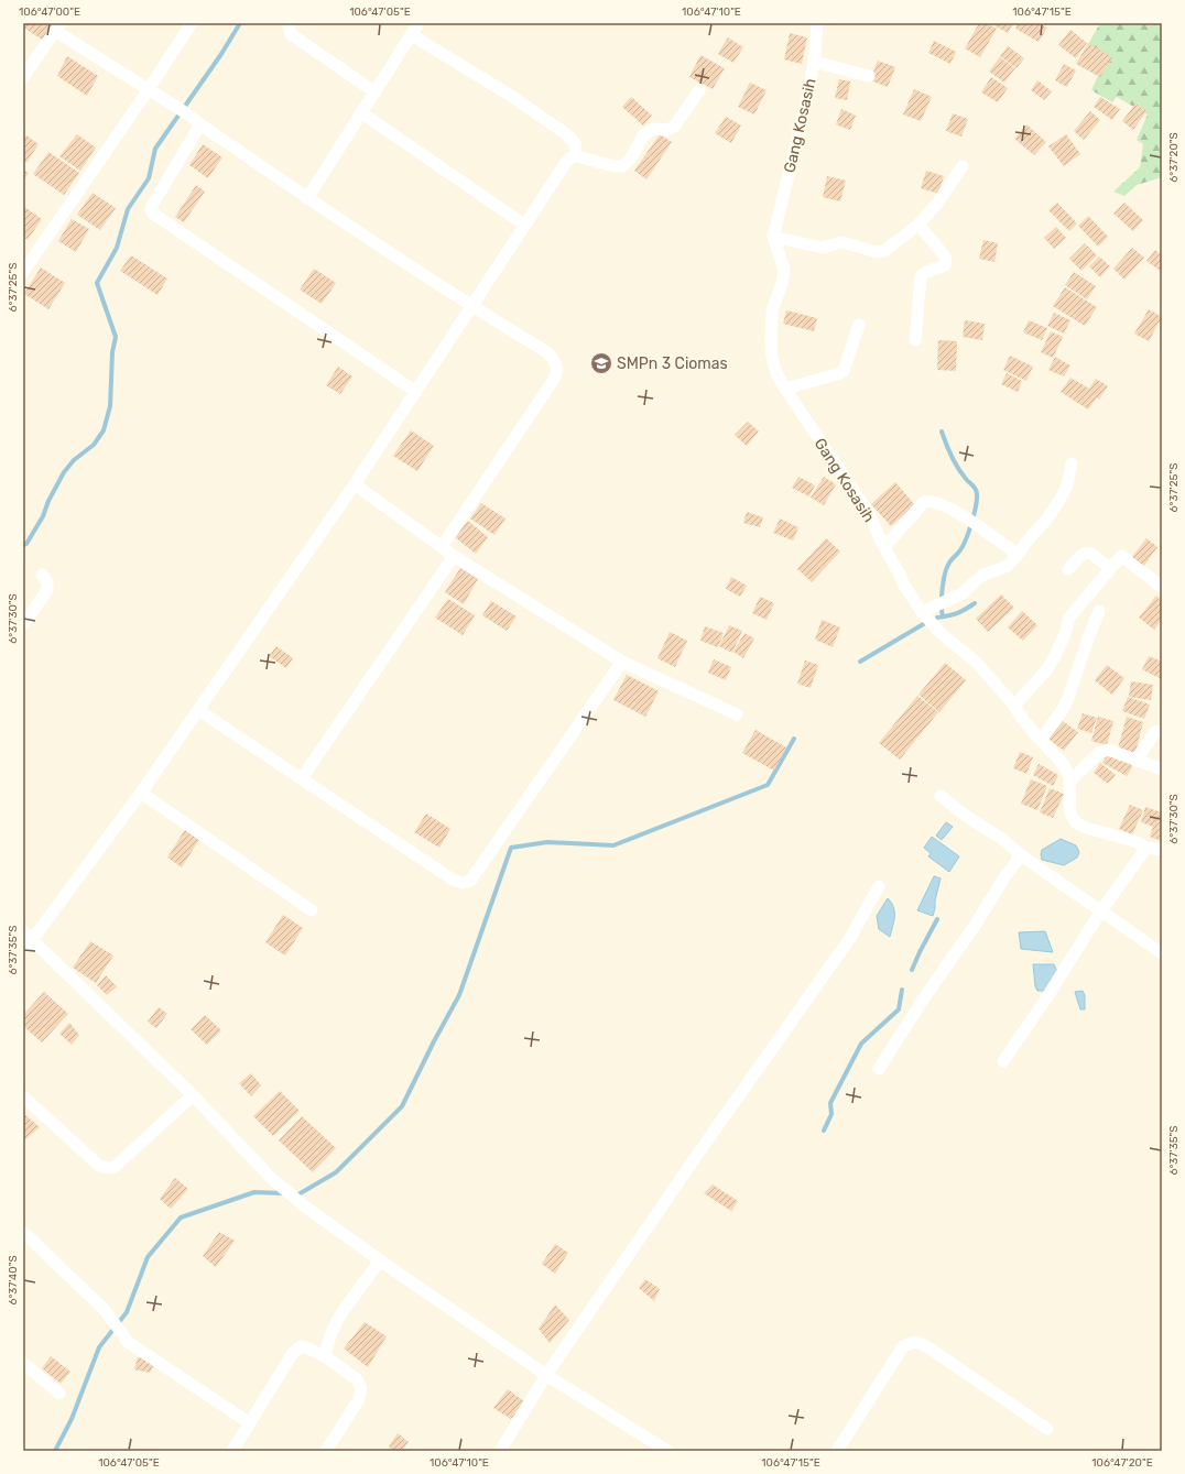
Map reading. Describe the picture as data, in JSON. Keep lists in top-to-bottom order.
{
  "streets": {
    "street": ["Gang Kosasih"]
  },
  "places": {
    "school or university": ["SMPn 3 Ciomas"]
  },
  "coordinates": [
    "106°47'00\"E",
    "106°47'05\"E",
    "106°47'10\"E",
    "106°47'15\"E",
    "6°37'20\"S",
    "6°37'25\"S",
    "6°37'30\"S",
    "6°37'35\"S",
    "6°37'40\"S",
    "106°47'20\"E"
  ]
}
